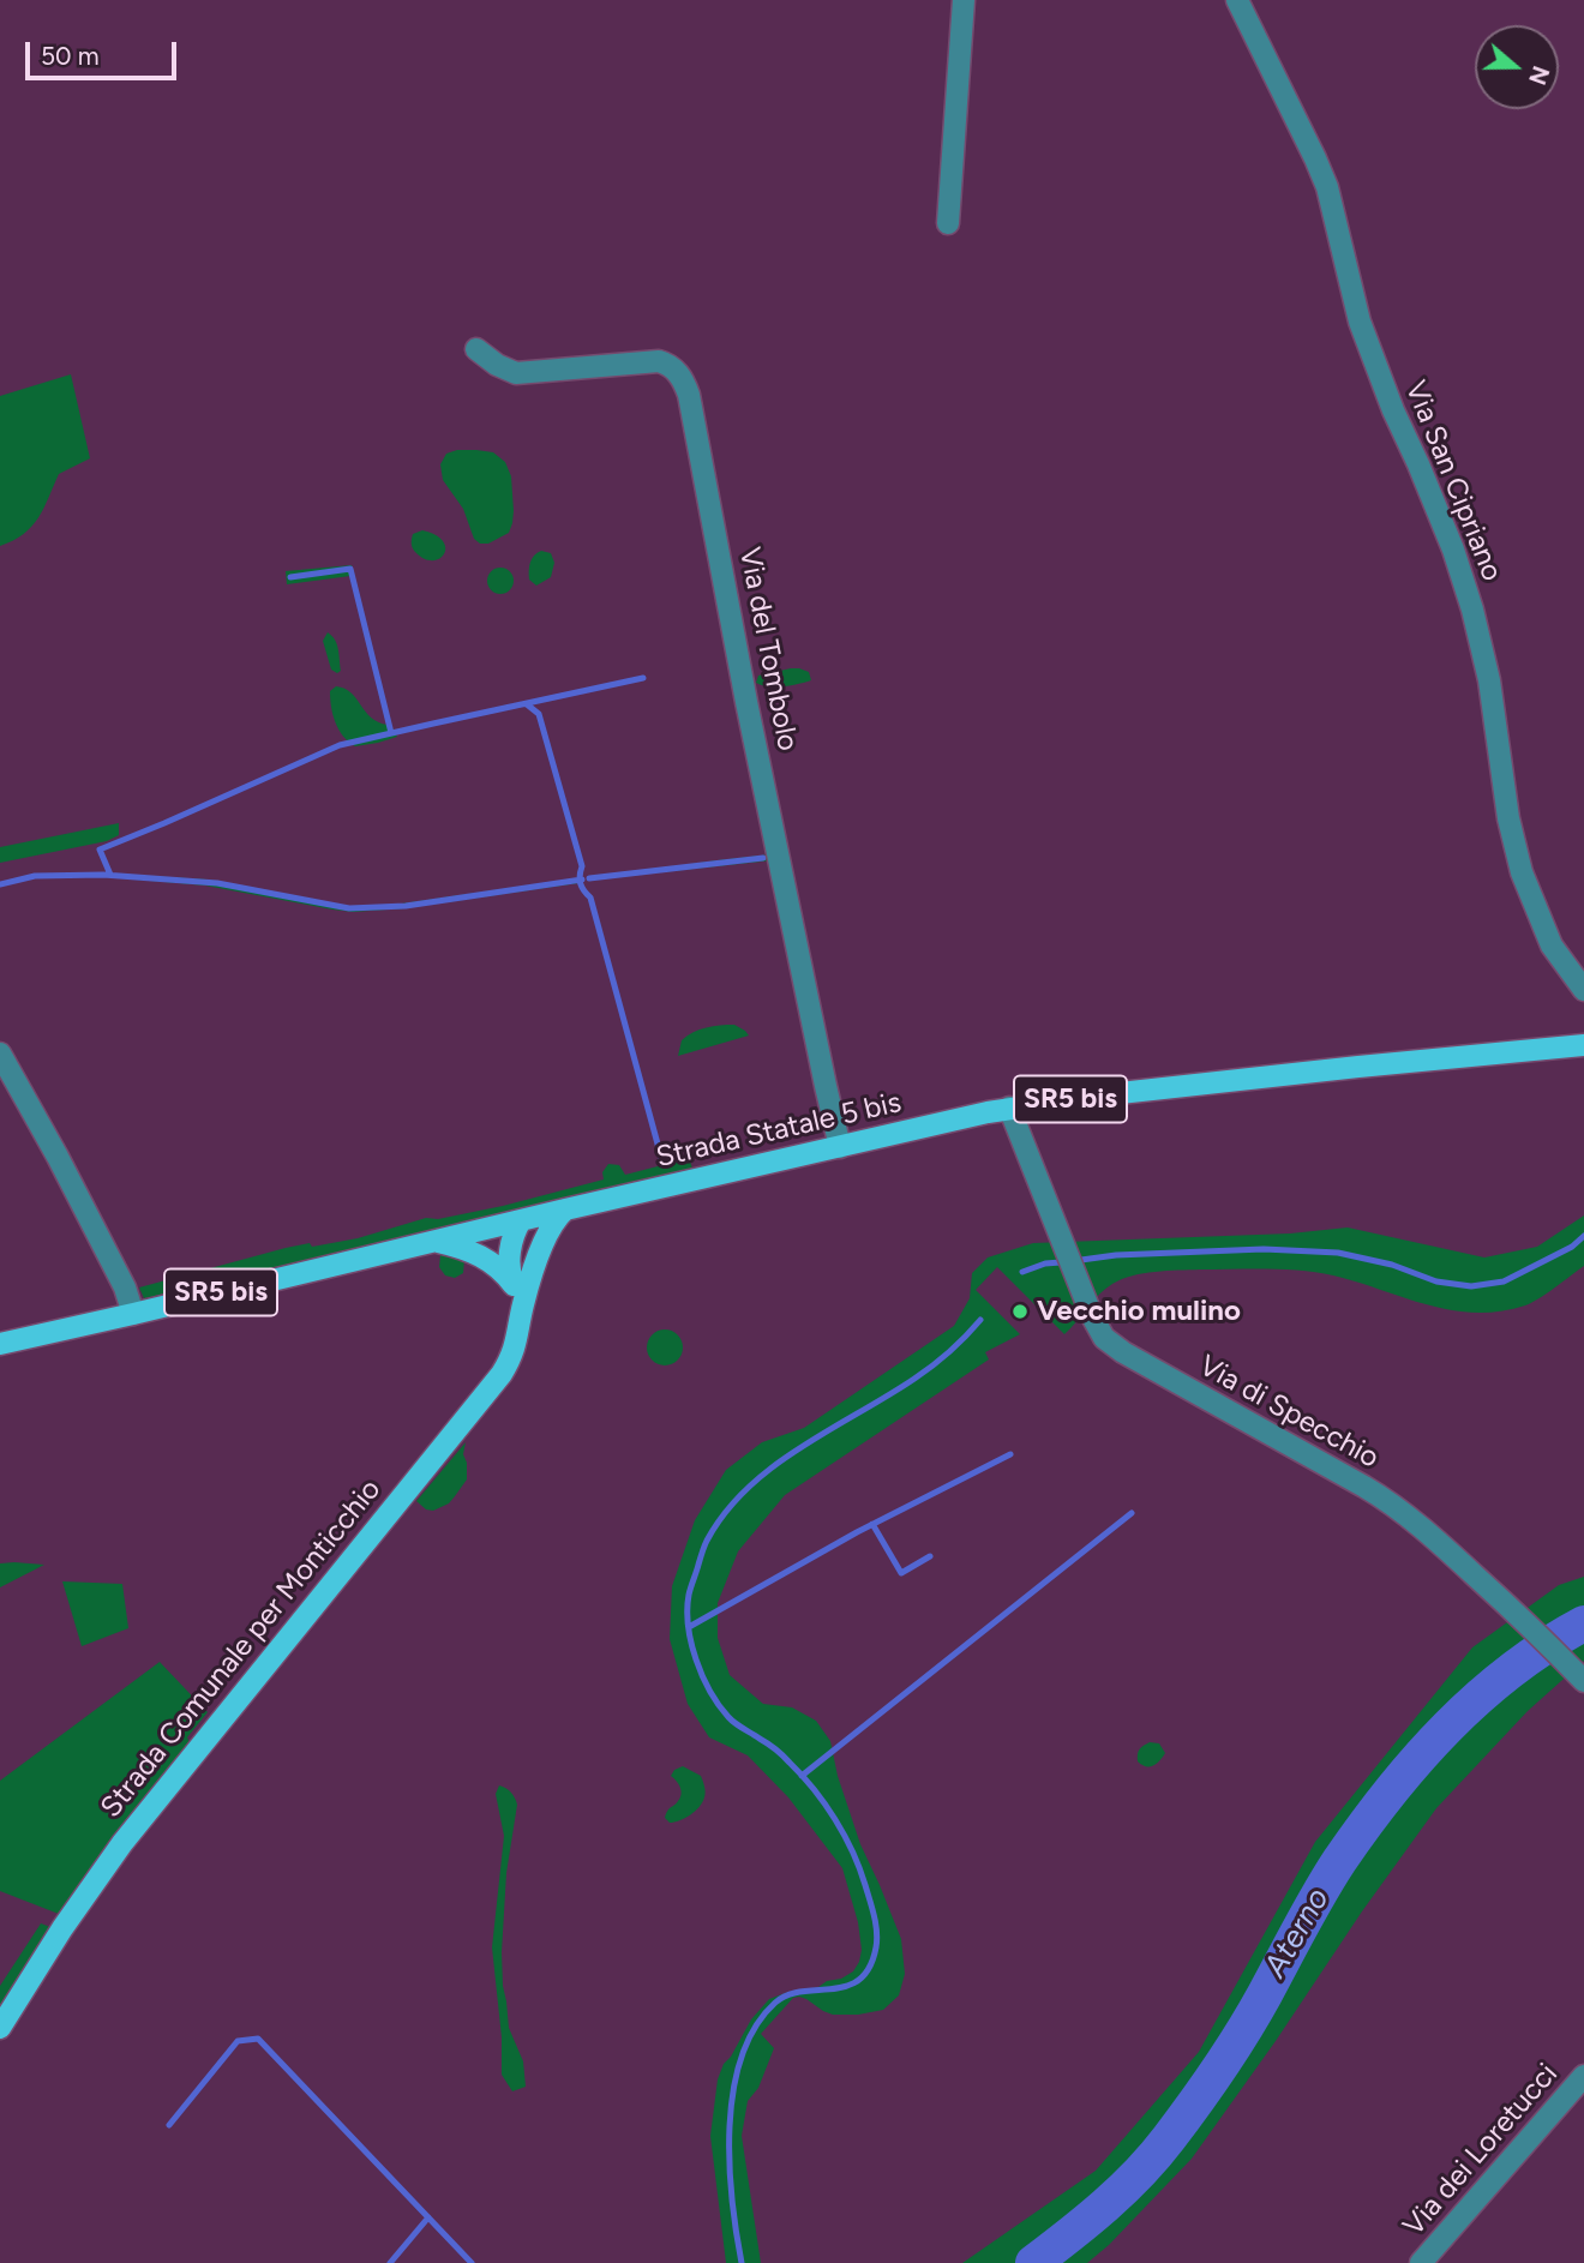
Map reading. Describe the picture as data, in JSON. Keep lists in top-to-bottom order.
{
  "streets": {
    "main road": ["SR5 bis", "Strada Statale 5 bis", "Strada Comunale per Monticchio"],
    "street": [
      "Via San Cipriano",
      "Via del Tombolo",
      "Via di Specchio",
      "Via dei Loretucci"
    ]
  },
  "crossings": [
    ["Via del Tombolo", "Strada Statale 5 bis"],
    ["Strada Statale 5 bis", "Via di Specchio"],
    ["Strada Statale 5 bis", "Strada Comunale per Monticchio"]
  ],
  "water": ["Aterno"],
  "places": ["Vecchio mulino"],
  "scale_bar": "50 m",
  "north": "right"
}
